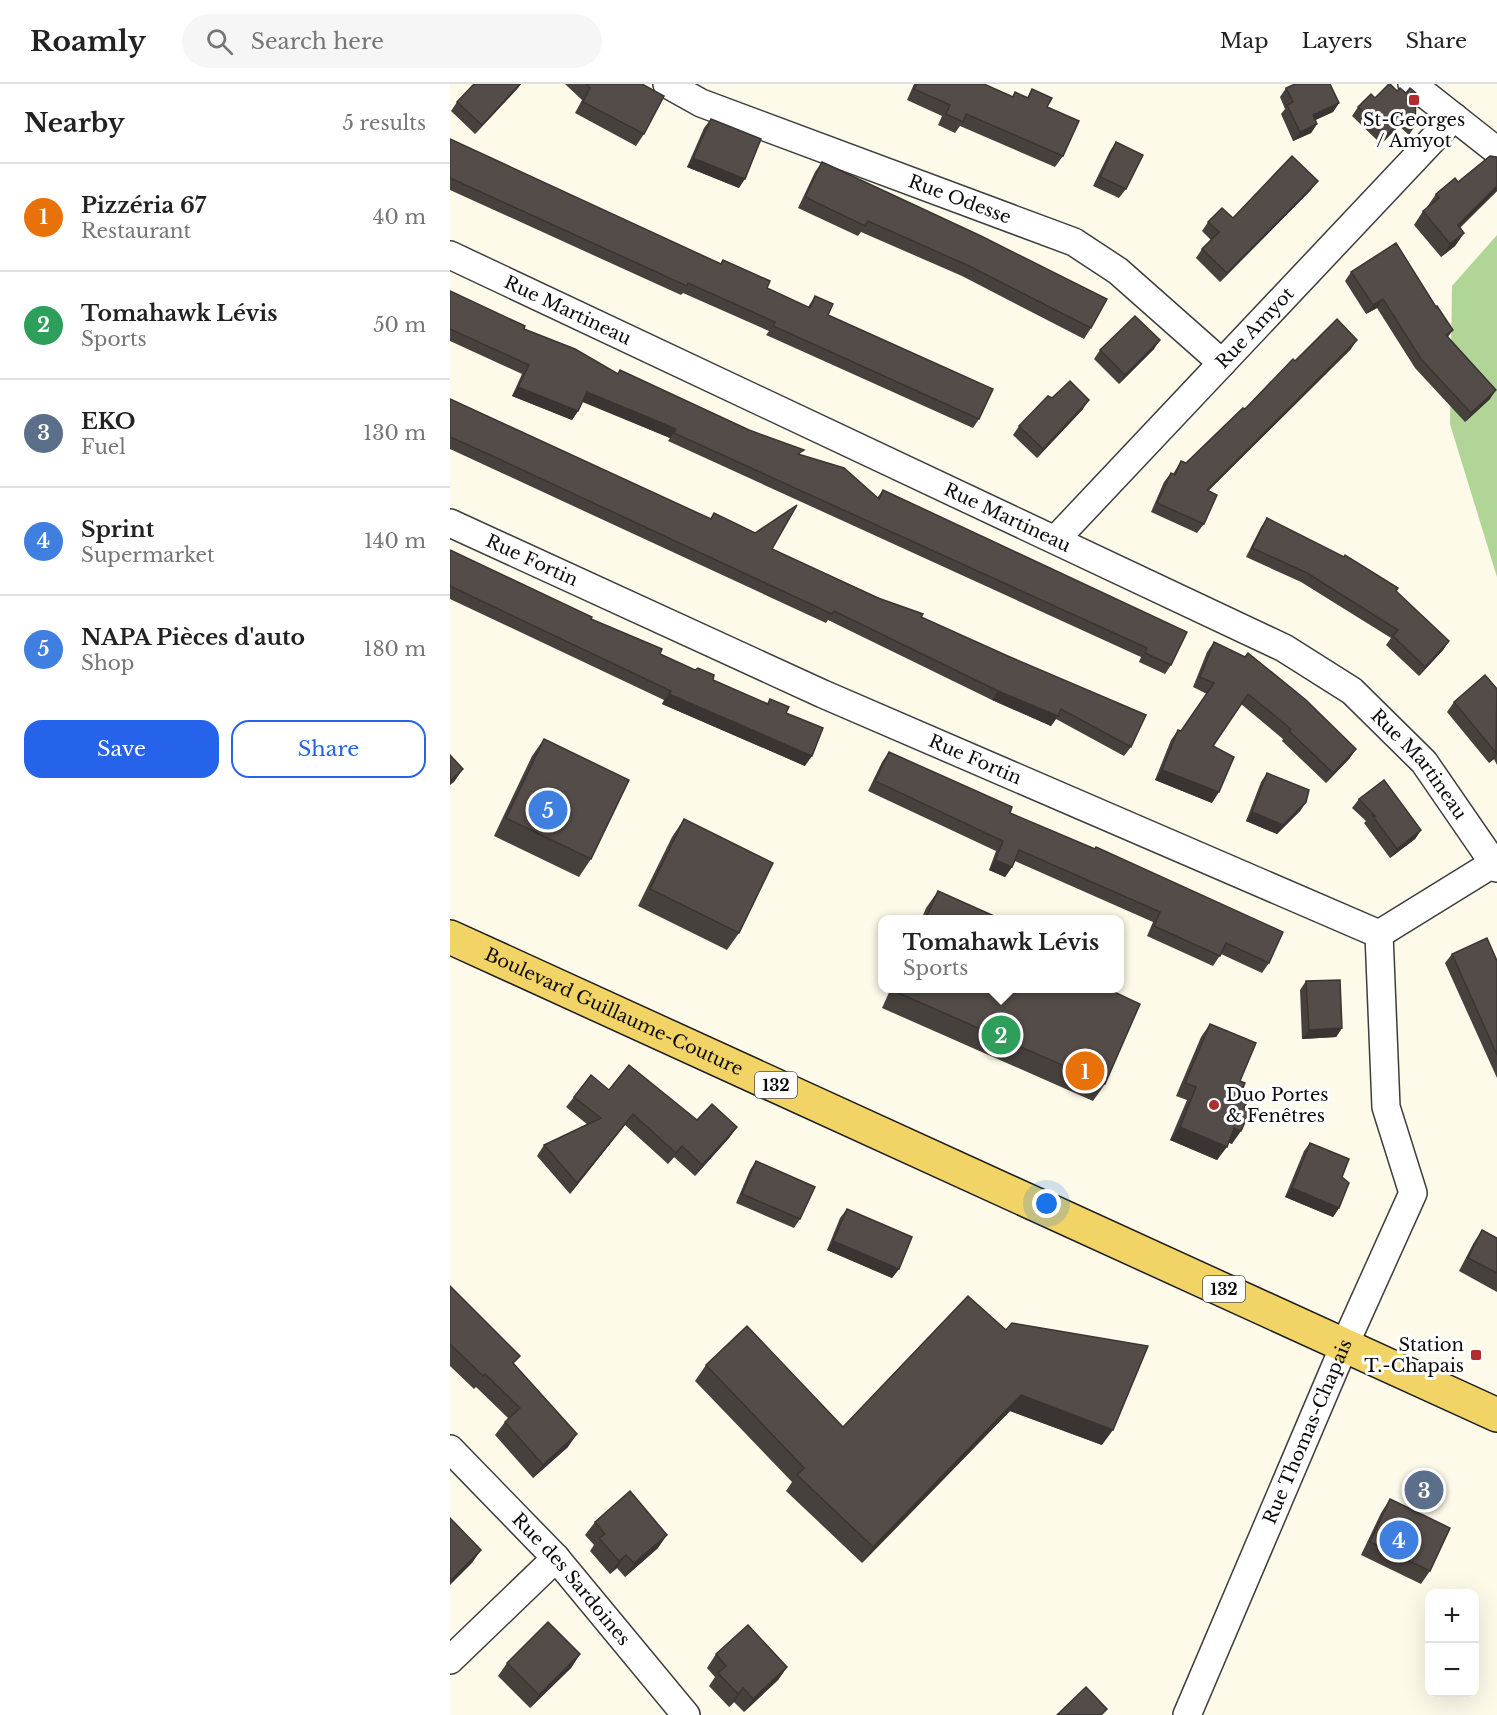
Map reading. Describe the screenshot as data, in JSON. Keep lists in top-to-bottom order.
{
  "streets": {
    "main road": ["Boulevard Guillaume-Couture", "132"],
    "street": [
      "Rue Odesse",
      "Rue Martineau",
      "Rue Amyot",
      "Rue Fortin",
      "Rue Thomas-Chapais",
      "Rue des Sardoines"
    ]
  },
  "crossings": [
    ["Rue Odesse", "Rue Amyot"],
    ["Rue Martineau", "Rue Amyot"],
    ["Rue Fortin", "Rue Thomas-Chapais"],
    ["Boulevard Guillaume-Couture", "Rue Thomas-Chapais"]
  ],
  "places": {
    "transit": ["St-Georges / Amyot", "Station T.-Chapais"],
    "other": ["Duo Portes & Fenêtres"]
  },
  "page": {
    "header": "Roamly",
    "search": "Search here",
    "nav": ["Map", "Layers", "Share"],
    "heading": ["Nearby", "5 results"],
    "list": [
      {
        "mark": "1",
        "name": "Pizzéria 67",
        "note": "Restaurant",
        "value": "40 m"
      },
      {
        "mark": "2",
        "name": "Tomahawk Lévis",
        "note": "Sports",
        "value": "50 m"
      },
      {
        "mark": "3",
        "name": "EKO",
        "note": "Fuel",
        "value": "130 m"
      },
      {
        "mark": "4",
        "name": "Sprint",
        "note": "Supermarket",
        "value": "140 m"
      },
      {
        "mark": "5",
        "name": "NAPA Pièces d'auto",
        "note": "Shop",
        "value": "180 m"
      }
    ],
    "buttons": ["Save", "Share"],
    "pins": [
      "5",
      "2",
      "1",
      "3",
      "4"
    ],
    "popup": ["Tomahawk Lévis", "Sports"],
    "map_buttons": ["+", "−"]
  }
}
